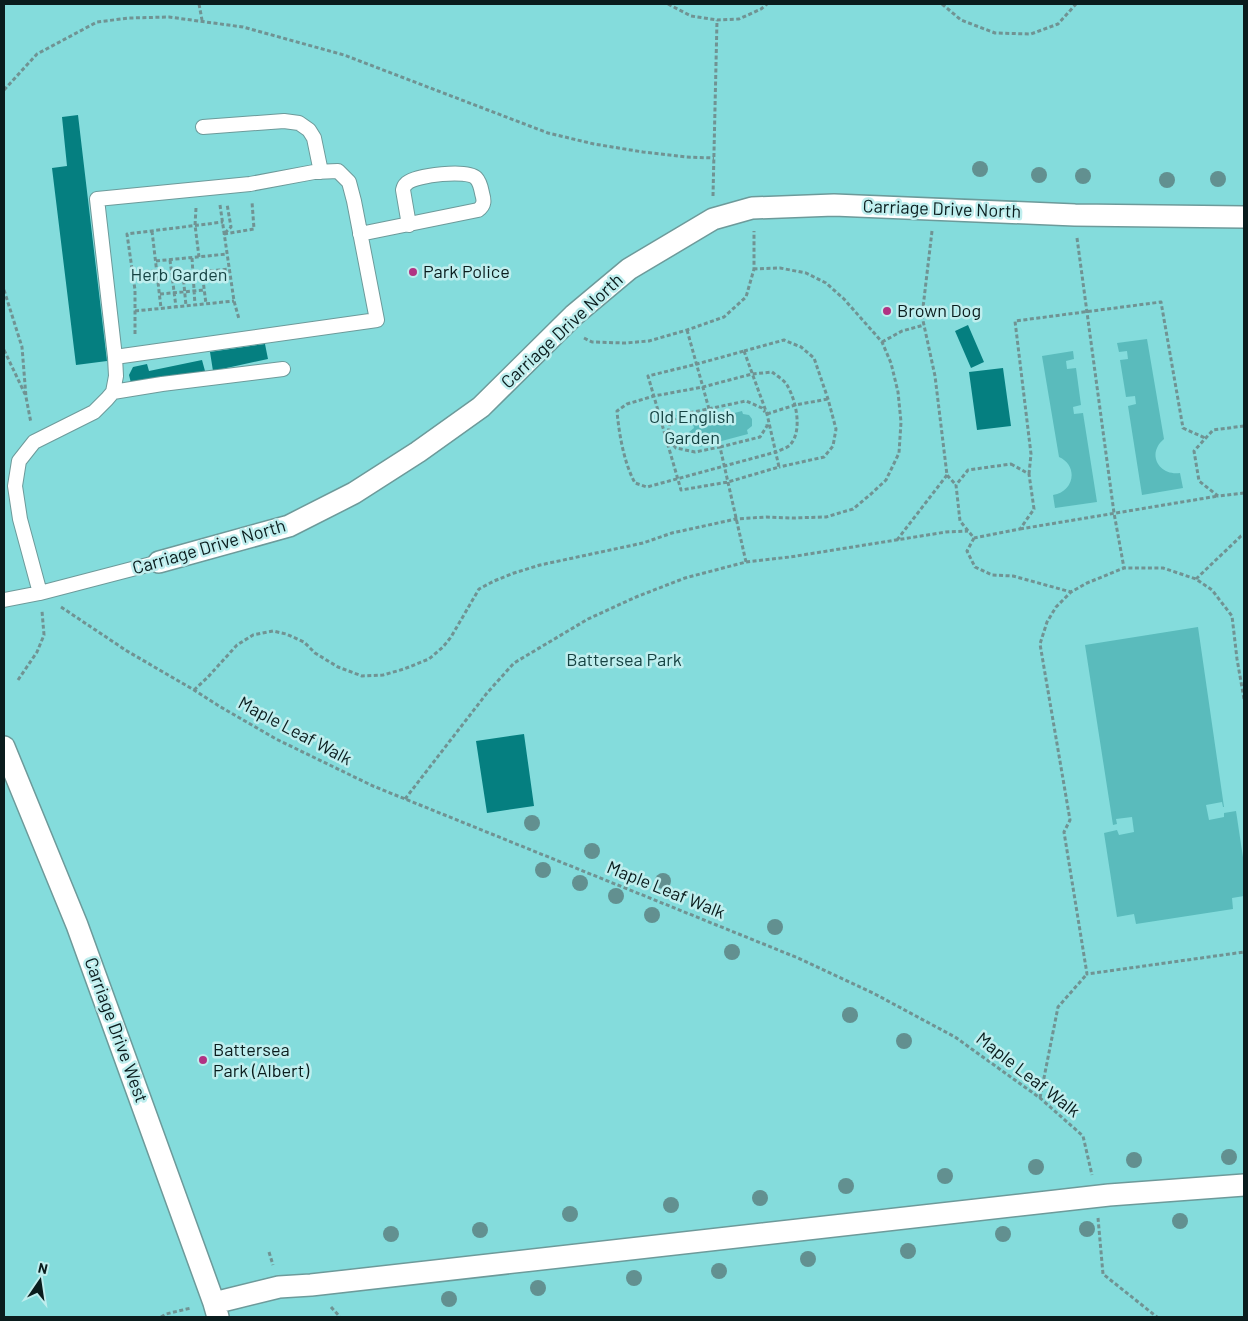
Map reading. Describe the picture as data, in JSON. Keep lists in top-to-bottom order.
{
  "streets": {
    "street": ["Carriage Drive North", "Carriage Drive West"],
    "path": ["Maple Leaf Walk"]
  },
  "crossings": [
    ["Carriage Drive North", "Maple Leaf Walk"]
  ],
  "parks": ["Herb Garden", "Old English Garden", "Battersea Park"],
  "places": ["Park Police", "Brown Dog", "Battersea Park (Albert)"],
  "north": "top"
}
